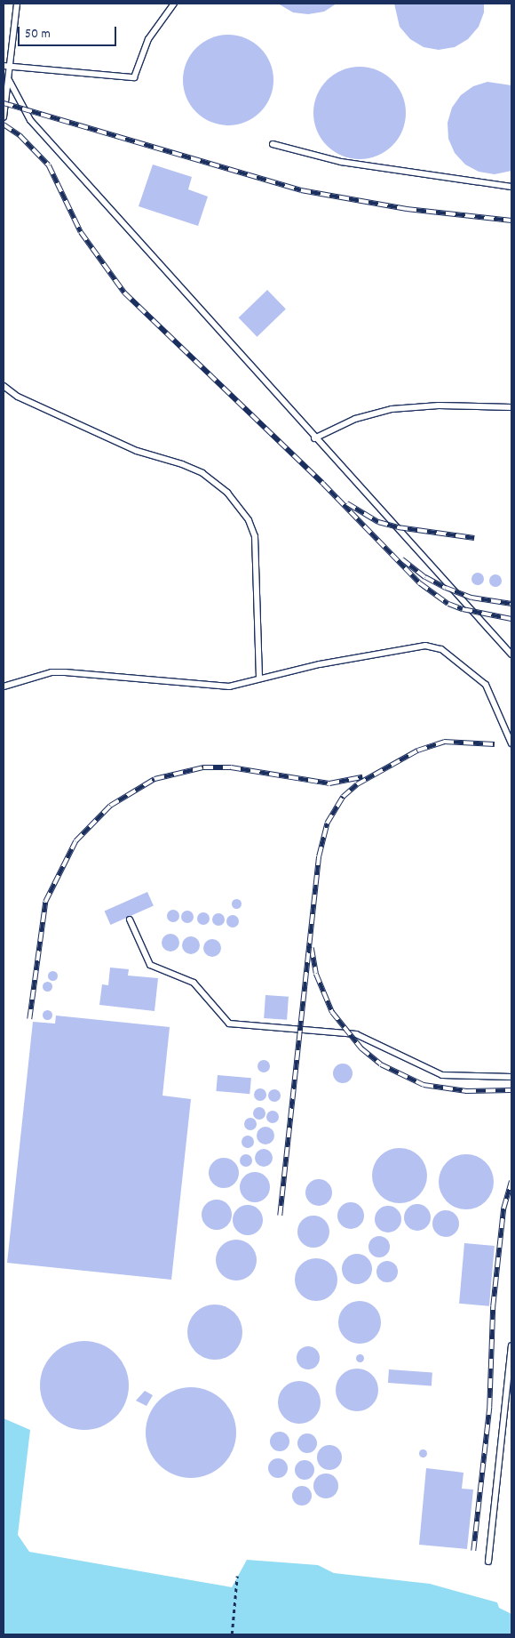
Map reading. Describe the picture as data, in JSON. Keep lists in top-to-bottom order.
{
  "scale_bar": "50 m"
}
